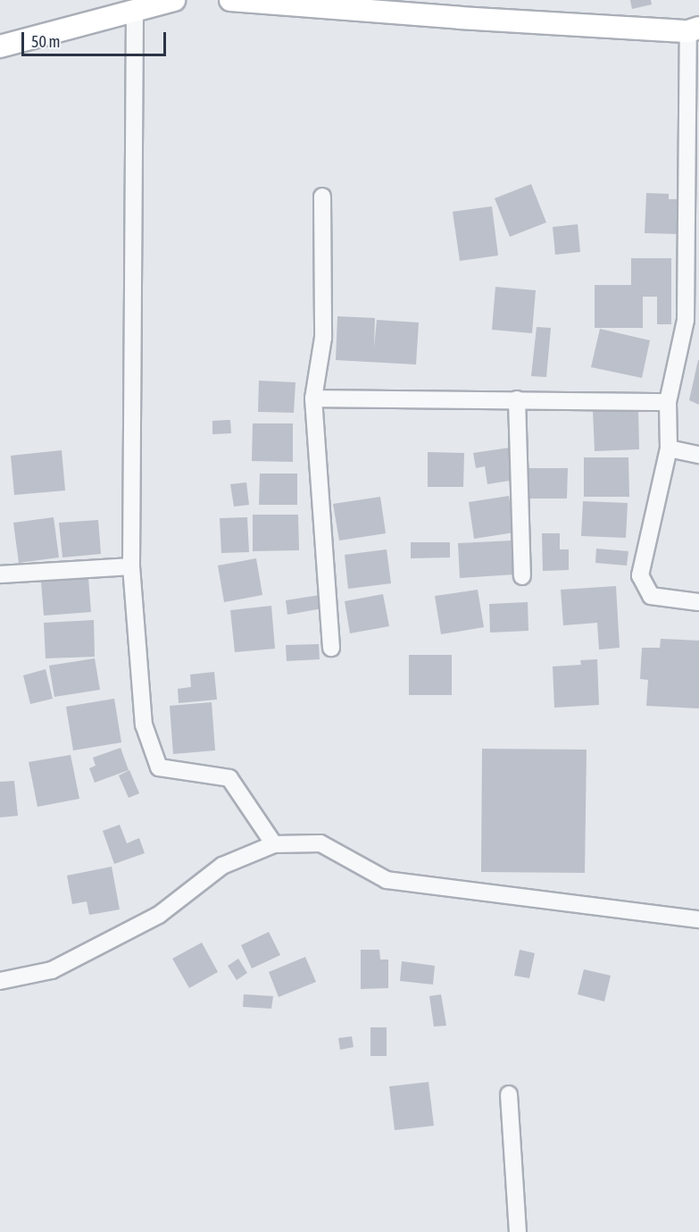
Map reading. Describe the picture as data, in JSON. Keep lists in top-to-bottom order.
{
  "scale_bar": "50 m"
}
